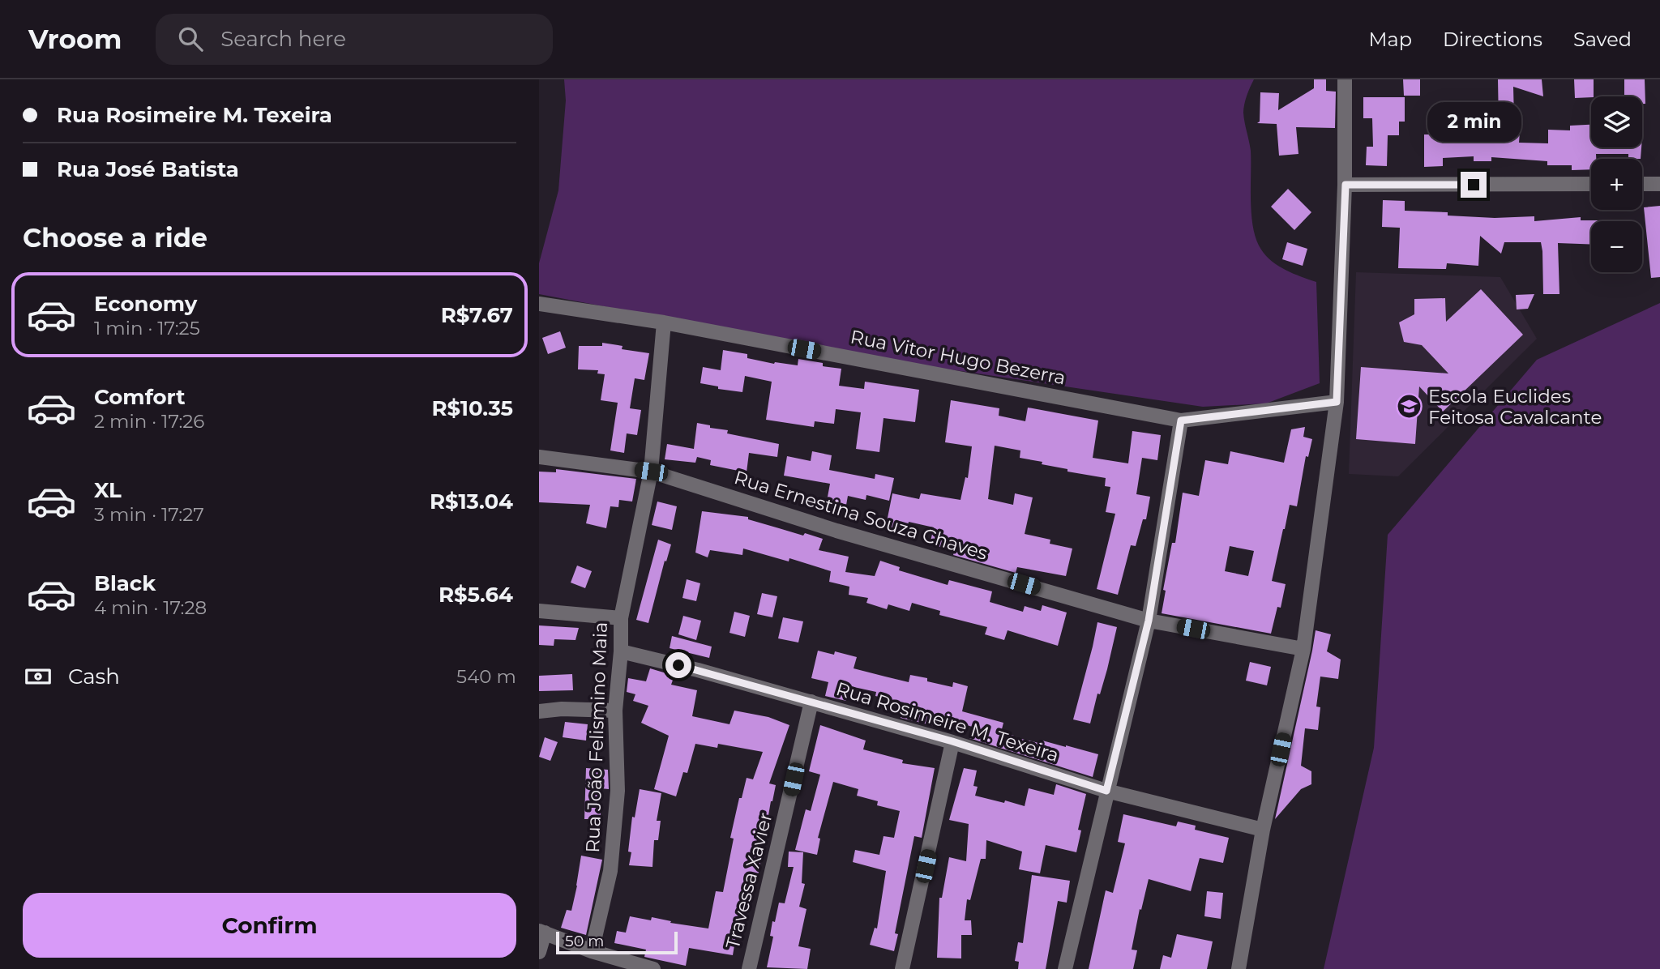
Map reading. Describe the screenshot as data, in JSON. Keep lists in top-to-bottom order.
{
  "streets": {
    "street": [
      "Rua Vitor Hugo Bezerra",
      "Rua Ernestina Souza Chaves",
      "Rua Rosimeire M. Texeira",
      "Rua João Felismino Maia",
      "Travessa Xavier"
    ]
  },
  "crossings": [
    ["Rua Vitor Hugo Bezerra", "Rua João Felismino Maia"],
    ["Rua Ernestina Souza Chaves", "Rua João Felismino Maia"],
    ["Rua Rosimeire M. Texeira", "Rua João Felismino Maia"],
    ["Rua Rosimeire M. Texeira", "Travessa Xavier"]
  ],
  "places": {
    "school or university": ["Escola Euclides Feitosa Cavalcante"]
  },
  "scale_bar": "50 m",
  "page": {
    "header": "Vroom",
    "search": "Search here",
    "nav": ["Map", "Directions", "Saved"],
    "banner": ["Rua Rosimeire M. Texeira", "Rua José Batista"],
    "map_buttons": ["+", "−"],
    "bubble": "2 min",
    "heading": "Choose a ride",
    "list": [
      {
        "name": "Economy",
        "note": "1 min · 17:25",
        "value": "R$7.67"
      },
      {
        "name": "Comfort",
        "note": "2 min · 17:26",
        "value": "R$10.35"
      },
      {
        "name": "XL",
        "note": "3 min · 17:27",
        "value": "R$13.04"
      },
      {
        "name": "Black",
        "note": "4 min · 17:28",
        "value": "R$5.64"
      }
    ],
    "pay": ["Cash", "540 m"],
    "buttons": "Confirm",
    "scale": "50 m"
  }
}
